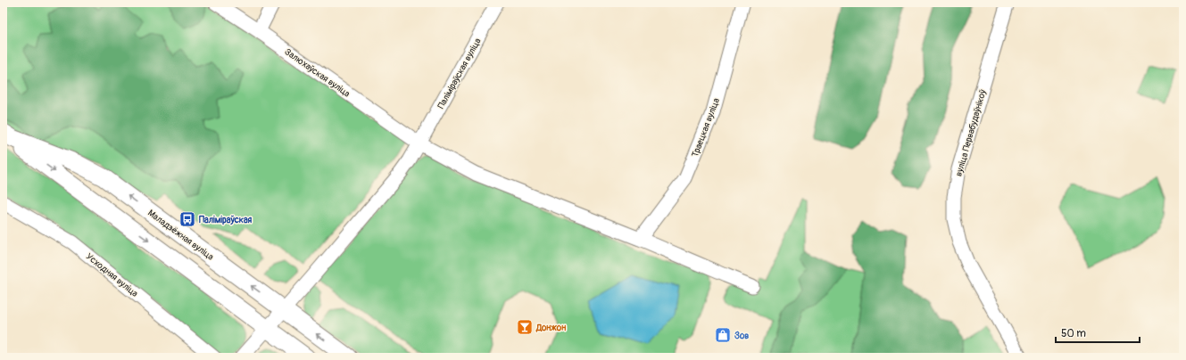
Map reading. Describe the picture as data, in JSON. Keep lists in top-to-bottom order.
{
  "streets": {
    "main road": ["Маладзёжная вуліца"],
    "street": [
      "Залюхаўская вуліца",
      "Паліміраўская вуліца",
      "Траецкая вуліца",
      "вуліца Первабудаўнікоў",
      "Усходняя вуліца"
    ]
  },
  "crossings": [
    ["Залюхаўская вуліца", "Паліміраўская вуліца"],
    ["Паліміраўская вуліца", "Маладзёжная вуліца"]
  ],
  "places": {
    "bus stop": ["Паліміраўская"],
    "bar": ["Донжон"],
    "shop": ["Зов"]
  },
  "scale_bar": "50 m"
}
